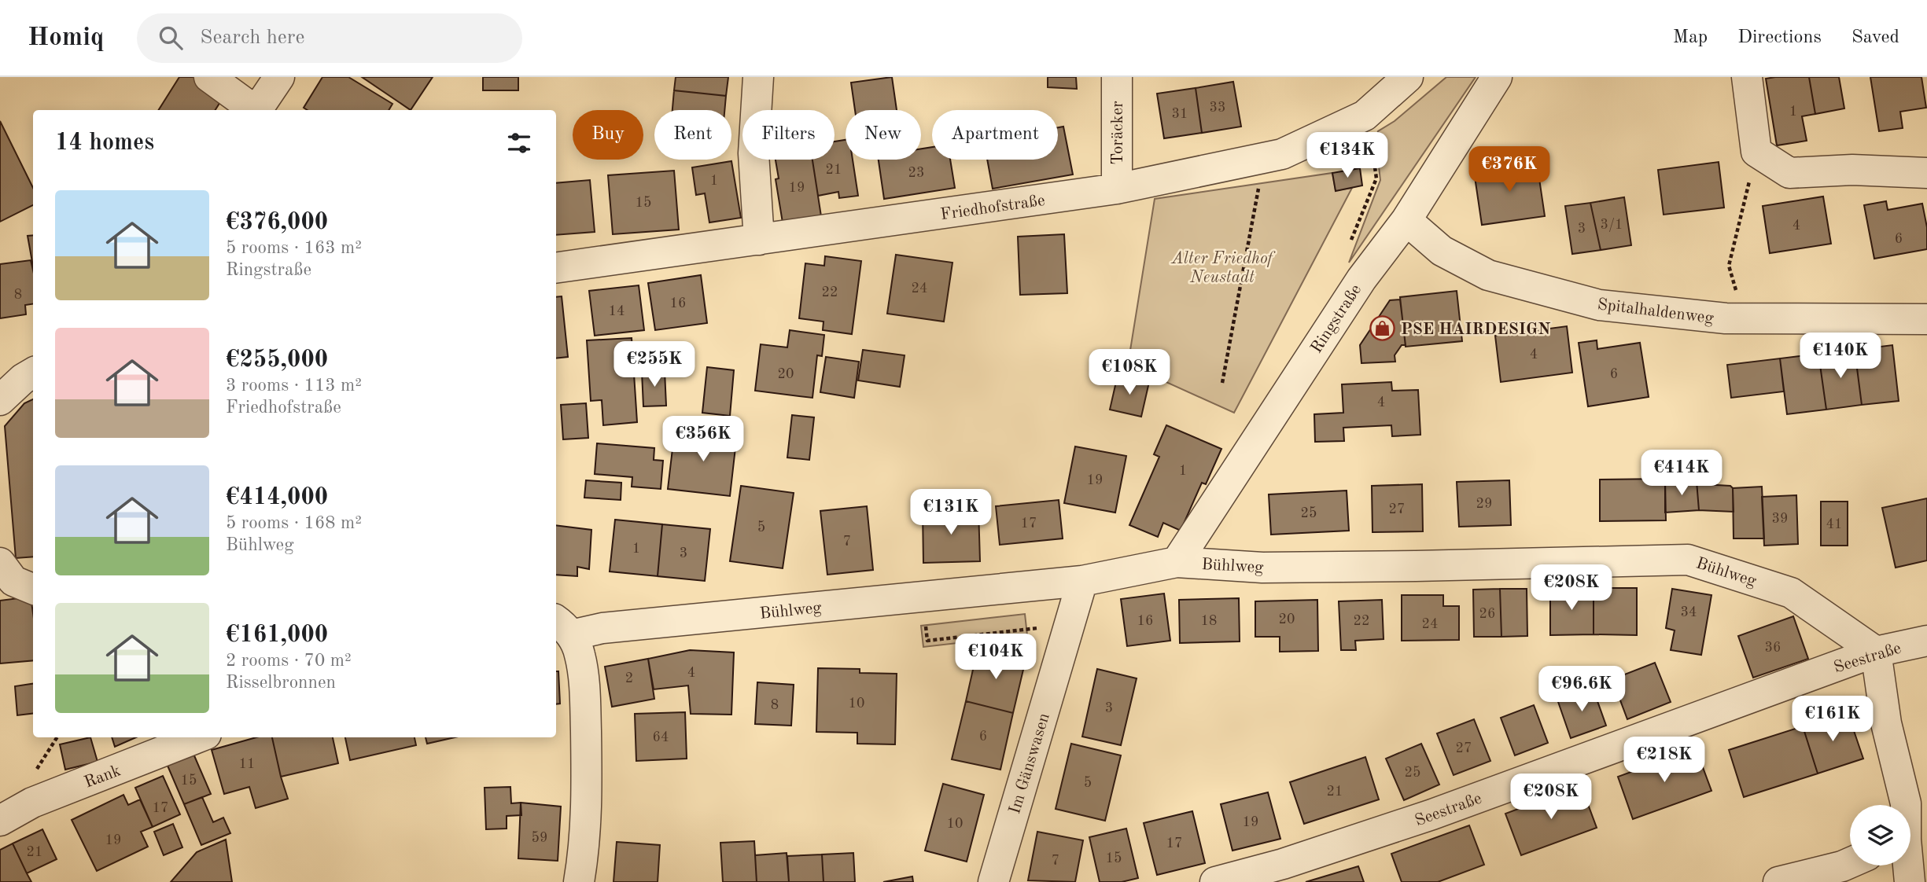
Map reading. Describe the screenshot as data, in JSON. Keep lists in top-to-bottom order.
{
  "streets": {
    "street": [
      "Toräcker",
      "Friedhofstraße",
      "Spitalhaldenweg",
      "Ringstraße",
      "Bühlweg",
      "Seestraße",
      "Im Gänswasen",
      "Rank"
    ]
  },
  "crossings": [
    ["Toräcker", "Friedhofstraße"],
    ["Spitalhaldenweg", "Ringstraße"],
    ["Ringstraße", "Bühlweg"],
    ["Bühlweg", "Seestraße"],
    ["Bühlweg", "Im Gänswasen"]
  ],
  "parks": ["Alter Friedhof Neustadt"],
  "places": {
    "shop": ["PSE HAIRDESIGN"]
  },
  "house_numbers": [
    "33",
    "1",
    "31",
    "21",
    "23",
    "1",
    "19",
    "15",
    "3/1",
    "4",
    "3",
    "6",
    "24",
    "22",
    "8",
    "16",
    "14",
    "4",
    "20",
    "6",
    "4",
    "1",
    "19",
    "29",
    "27",
    "25",
    "39",
    "17",
    "41",
    "5",
    "7",
    "1",
    "3",
    "34",
    "26",
    "20",
    "16",
    "18",
    "22",
    "24",
    "36",
    "4",
    "2",
    "10",
    "8",
    "3",
    "6",
    "64",
    "27",
    "11",
    "25",
    "15",
    "5",
    "21",
    "17",
    "19",
    "10",
    "59",
    "19",
    "17",
    "21",
    "15",
    "7"
  ],
  "page": {
    "header": "Homiq",
    "search": "Search here",
    "nav": ["Map", "Directions", "Saved"],
    "chip": [
      "Buy",
      "Rent",
      "Filters",
      "New",
      "Apartment"
    ],
    "heading": "14 homes",
    "price": [
      "€134K",
      "€376K",
      "€140K",
      "€255K",
      "€108K",
      "€356K",
      "€414K",
      "€131K",
      "€208K",
      "€104K",
      "€96.6K",
      "€161K",
      "€218K",
      "€208K"
    ],
    "list": [
      {
        "name": "€376,000",
        "note": "5 rooms · 163 m² · Ringstraße"
      },
      {
        "name": "€255,000",
        "note": "3 rooms · 113 m² · Friedhofstraße"
      },
      {
        "name": "€414,000",
        "note": "5 rooms · 168 m² · Bühlweg"
      },
      {
        "name": "€161,000",
        "note": "2 rooms · 70 m² · Risselbronnen"
      }
    ]
  }
}
